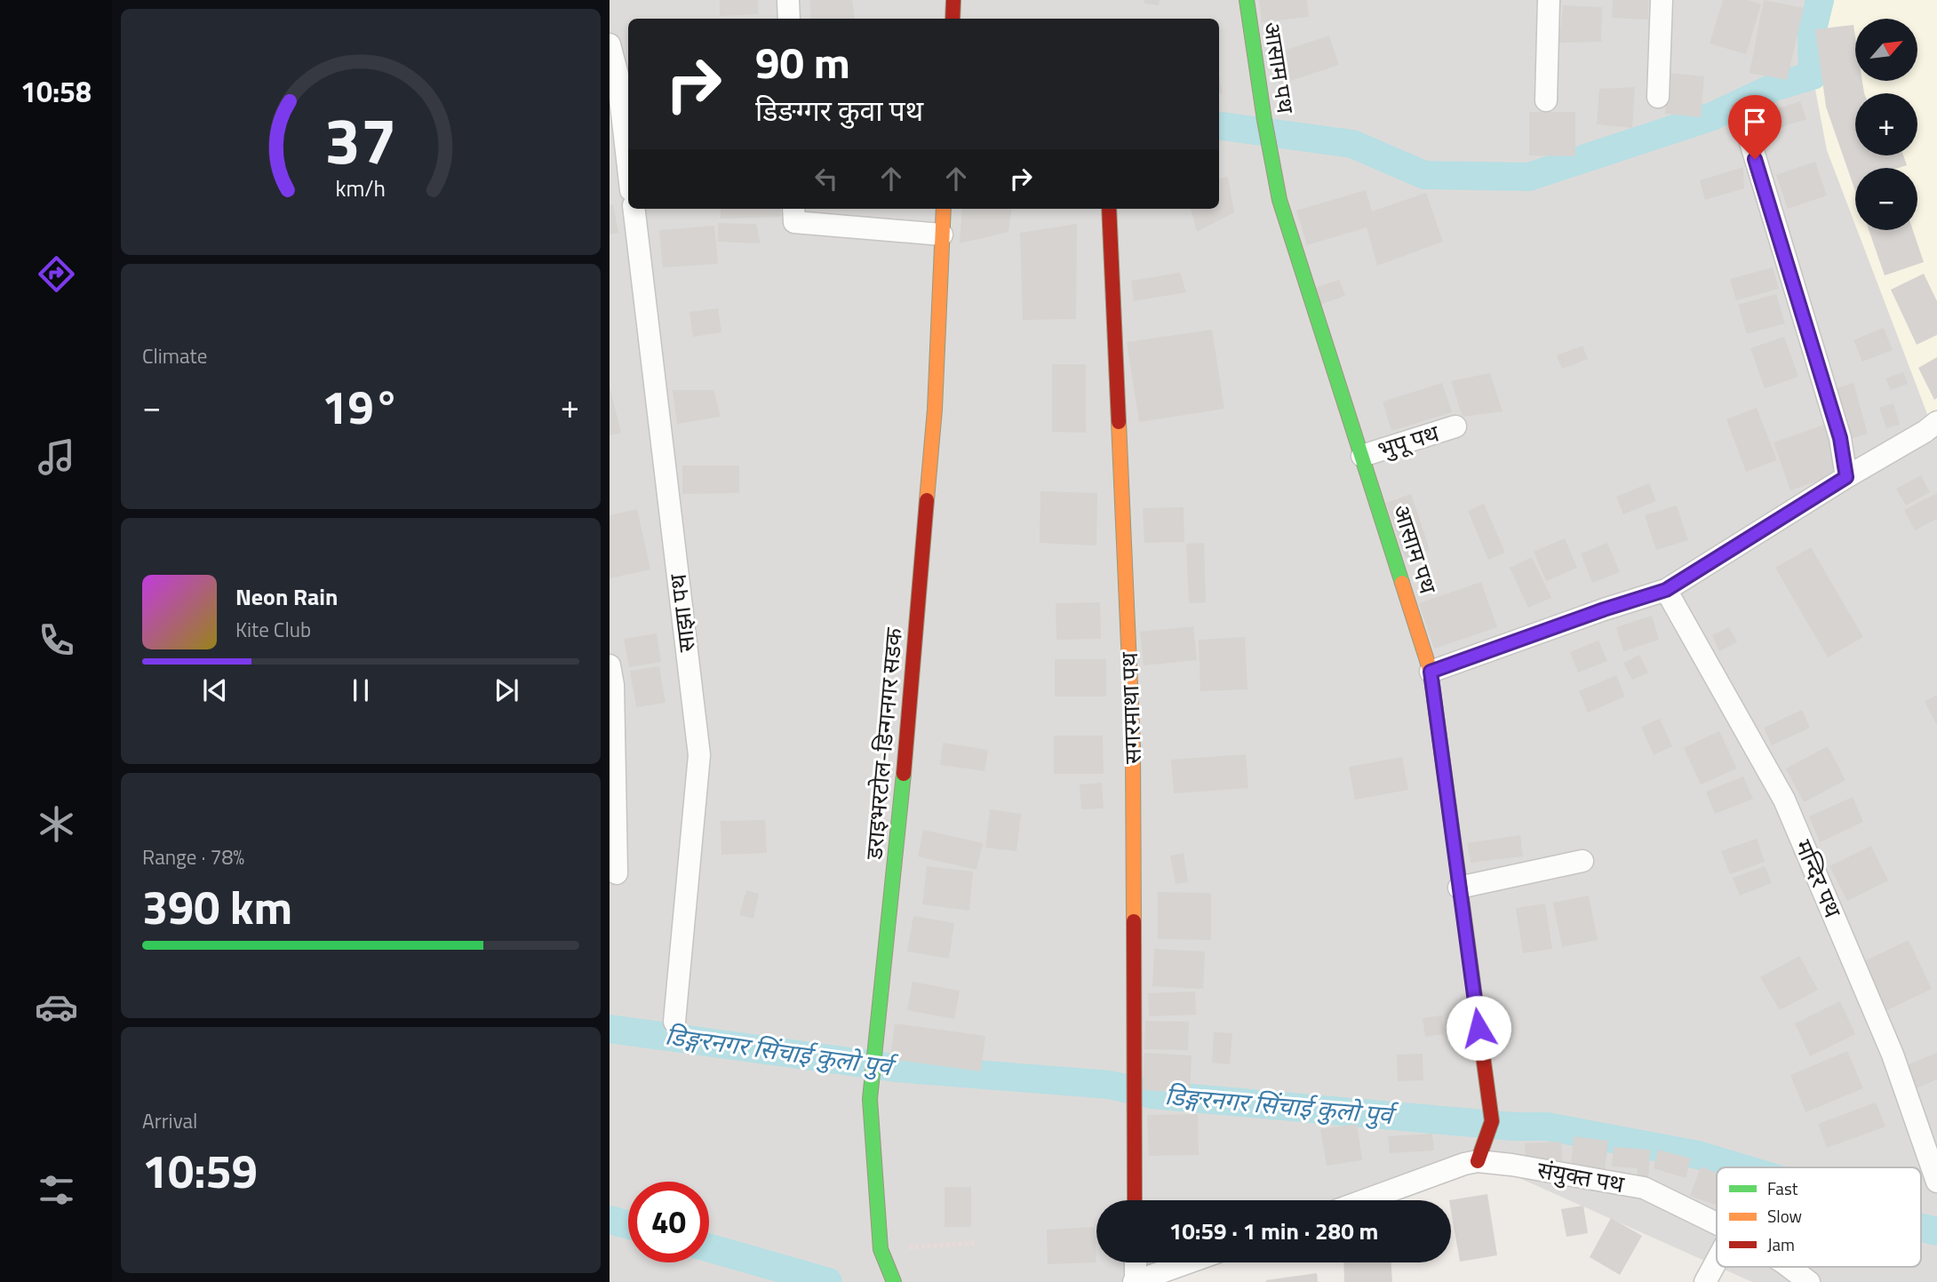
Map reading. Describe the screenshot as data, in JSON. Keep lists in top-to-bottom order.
{
  "streets": {
    "street": [
      "आसाम पथ",
      "भुपू पथ",
      "साझा पथ",
      "सगरमाथा पथ",
      "डराइभरटोल-डिन्गनगर सडक",
      "मन्दिर पथ",
      "संयुक्त पथ"
    ]
  },
  "crossings": [
    ["आसाम पथ", "भुपू पथ"],
    ["आसाम पथ", "संयुक्त पथ"]
  ],
  "water": ["डिङ्गरनगर सिंचाई कुलो पुर्व"],
  "legend": ["Fast", "Slow", "Jam"],
  "north": "top right",
  "page": {
    "tabs": "10:58",
    "map_buttons": ["+", "−"],
    "turn": ["90 m", "डिङग्गर कुवा पथ"],
    "tile": [
      "Climate",
      ["Range · 78%", "390 km"],
      ["Arrival", "10:59"]
    ],
    "heat": ["−", "19°", "+"],
    "song": ["Neon Rain", "Kite Club"],
    "limit": "40",
    "trip": "10:59 · 1 min · 280 m",
    "gauge": ["37", "km/h"]
  }
}
